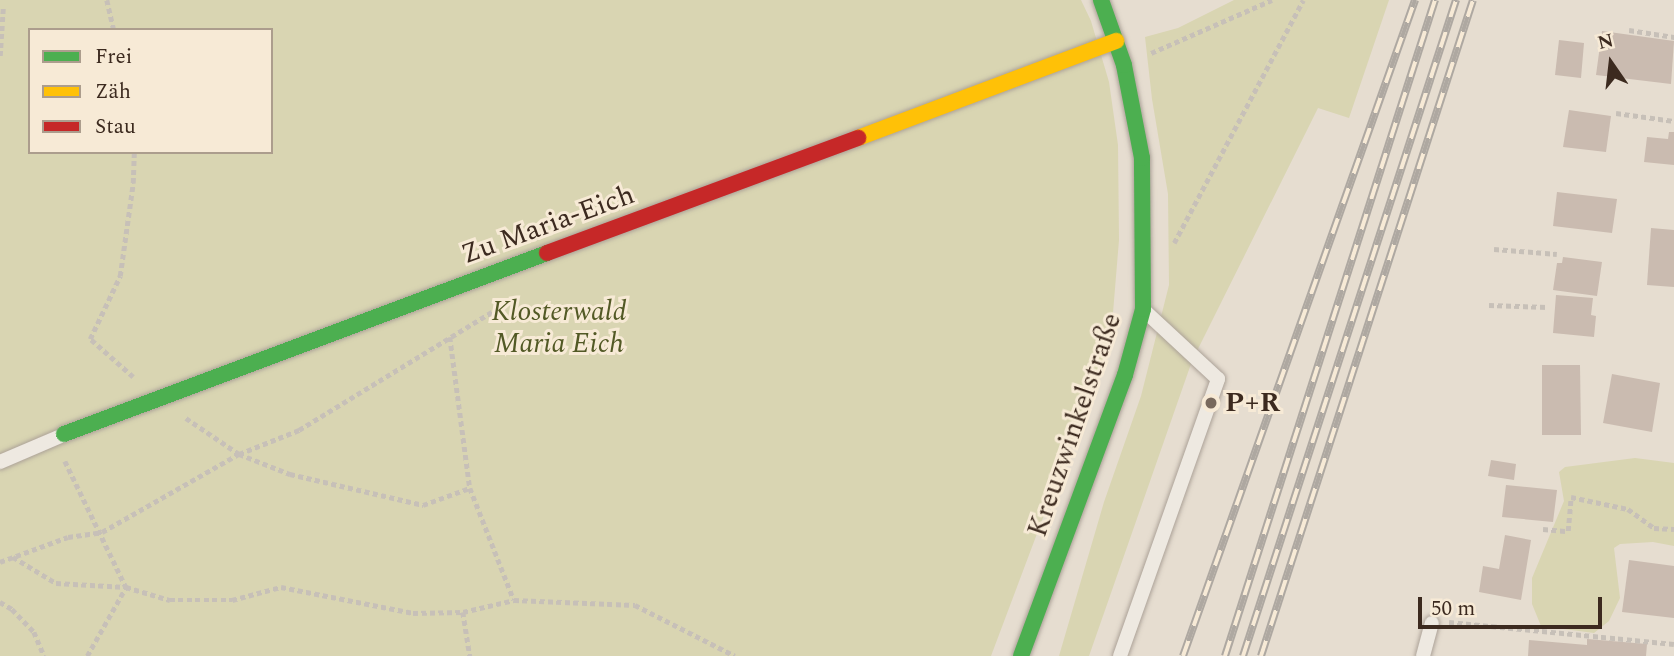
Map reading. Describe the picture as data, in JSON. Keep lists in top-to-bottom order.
{
  "streets": {
    "street": ["Zu Maria-Eich", "Kreuzwinkelstraße"]
  },
  "crossings": [
    ["Zu Maria-Eich", "Kreuzwinkelstraße"]
  ],
  "parks": ["Klosterwald Maria Eich"],
  "places": ["P+R"],
  "legend": ["Frei", "Zäh", "Stau"],
  "scale_bar": "50 m",
  "north": "top"
}
